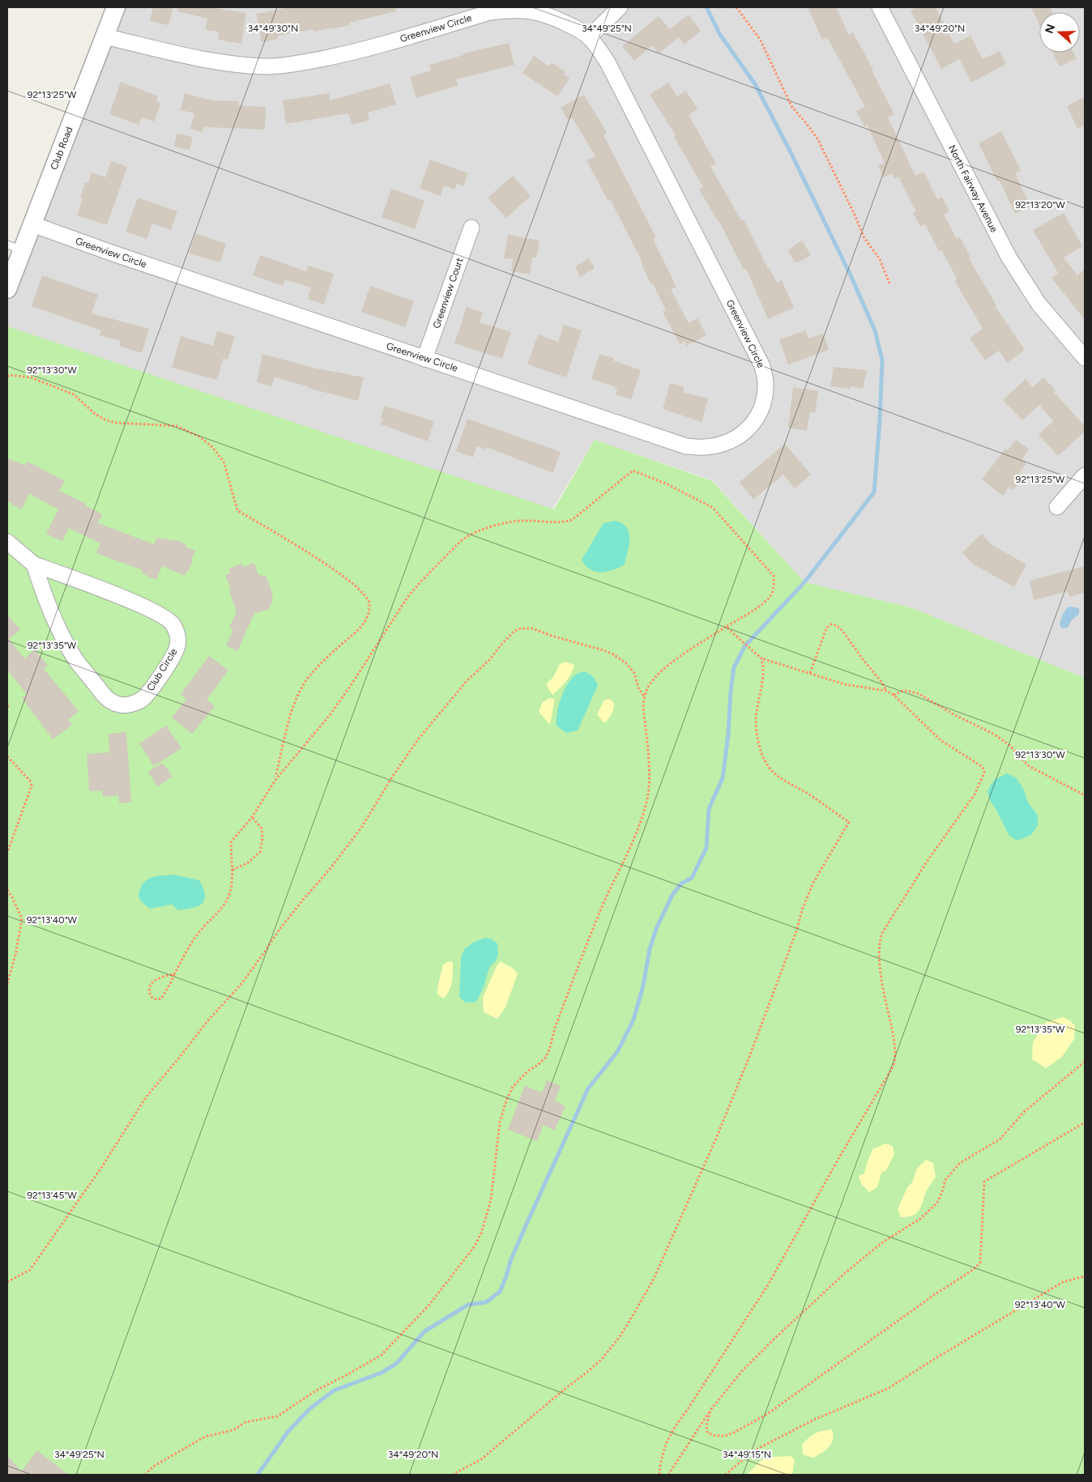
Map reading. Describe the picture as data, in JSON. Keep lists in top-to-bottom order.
{
  "streets": {
    "street": [
      "Greenview Circle",
      "Club Road",
      "North Fairway Avenue",
      "Greenview Court",
      "Club Circle"
    ]
  },
  "crossings": [
    ["Greenview Circle", "Club Road"],
    ["Greenview Circle", "Greenview Court"]
  ],
  "north": "left",
  "coordinates": [
    "34°49'30\"N",
    "34°49'25\"N",
    "34°49'20\"N",
    "92°13'25\"W",
    "92°13'20\"W",
    "92°13'30\"W",
    "92°13'35\"W",
    "92°13'40\"W",
    "92°13'45\"W",
    "34°49'15\"N"
  ]
}
